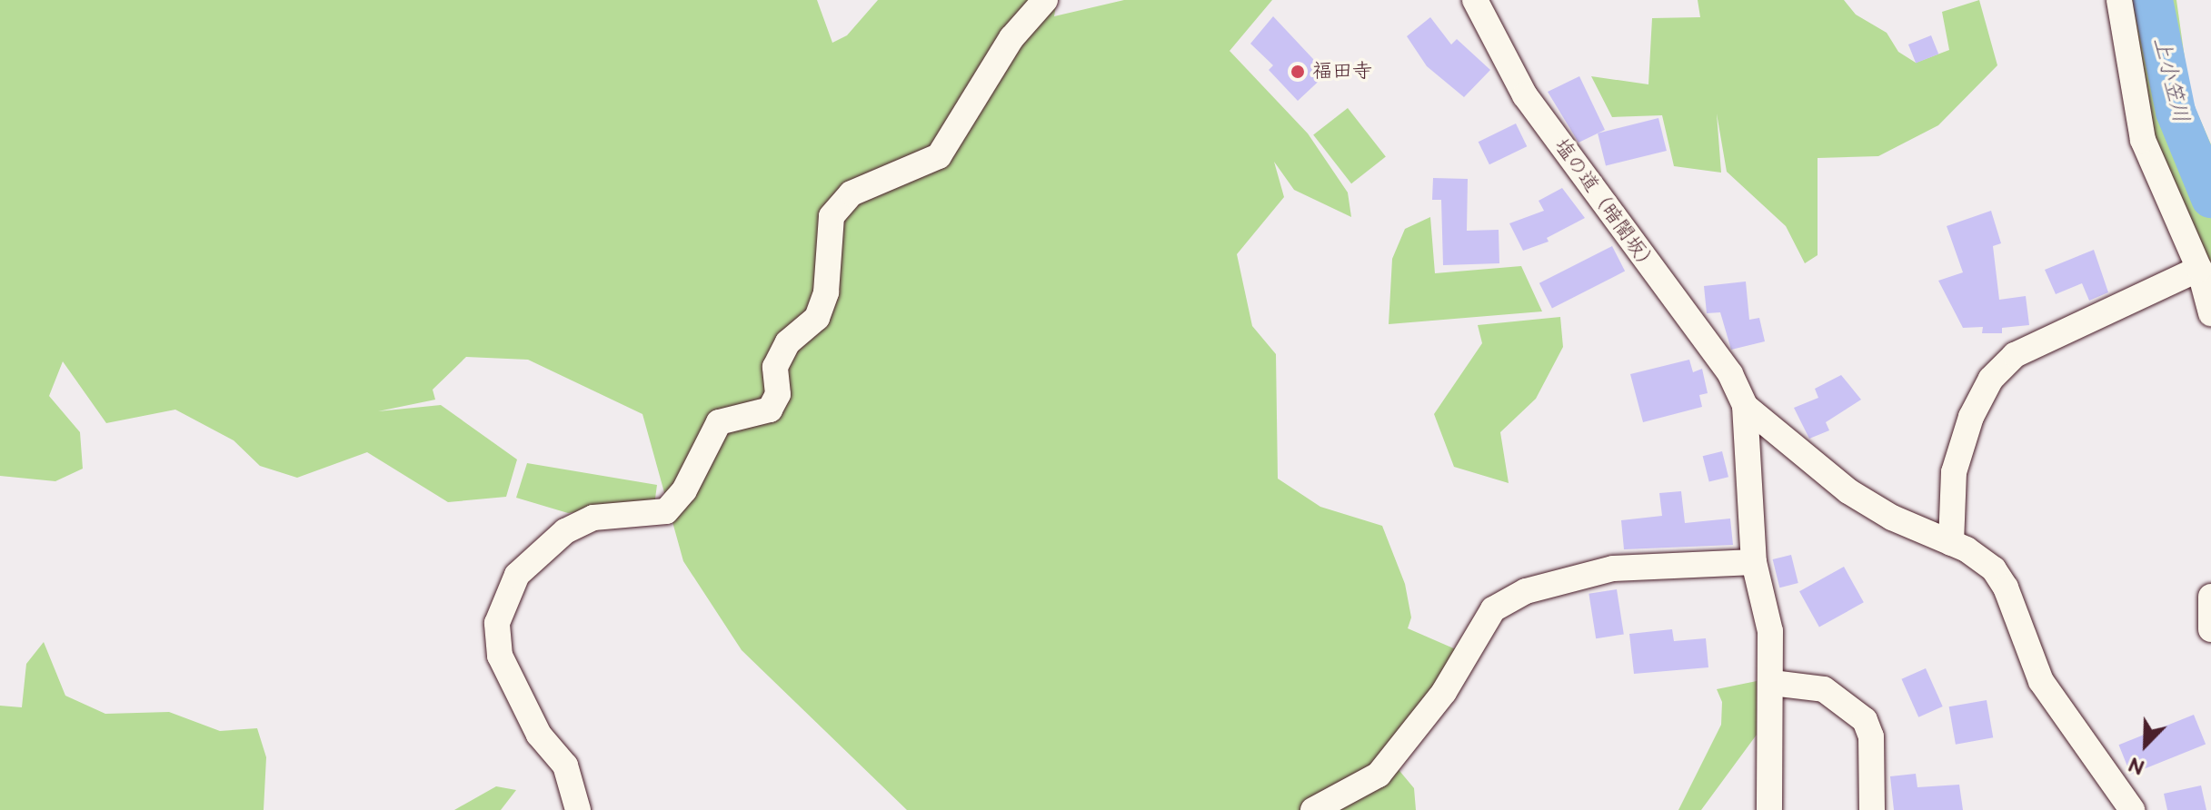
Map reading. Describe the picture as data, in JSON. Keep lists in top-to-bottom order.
{
  "streets": {
    "street": ["塩の道（暗闇坂）"]
  },
  "water": ["上小笠川"],
  "places": ["福田寺"],
  "north": "bottom left"
}
